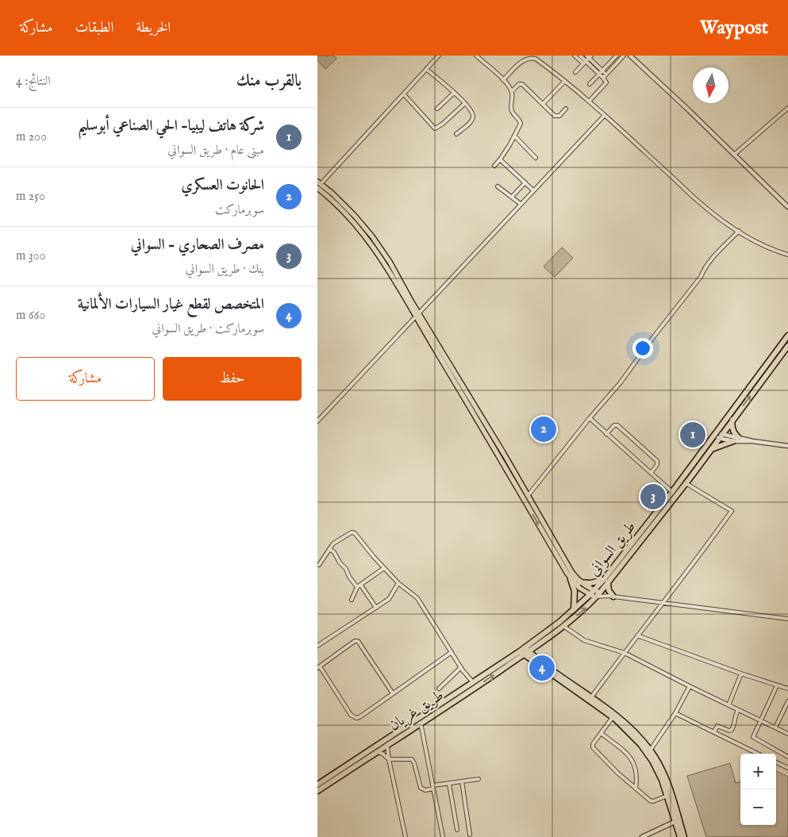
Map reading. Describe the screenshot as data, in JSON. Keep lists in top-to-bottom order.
{
  "streets": {
    "highway": ["طريق السواني", "طريق غريان"]
  },
  "crossings": [
    ["طريق السواني", "طريق غريان"]
  ],
  "north": "bottom",
  "page": {
    "header": "Waypost",
    "nav": ["الخريطة", "الطبقات", "مشاركة"],
    "heading": ["بالقرب منك", "النتائج: 4"],
    "list": [
      {
        "mark": "1",
        "name": "شركة هاتف ليبيا- الحي الصناعي أبوسليم",
        "note": "مبنى عام · طريق السواني",
        "value": "200 m"
      },
      {
        "mark": "2",
        "name": "الحانوت العسكري",
        "note": "سوبرماركت",
        "value": "250 m"
      },
      {
        "mark": "3",
        "name": "مصرف الصحاري - السواني",
        "note": "بنك · طريق السواني",
        "value": "300 m"
      },
      {
        "mark": "4",
        "name": "المتخصص لقطع غيار السيارات الألمانية",
        "note": "سوبرماركت · طريق السواني",
        "value": "660 m"
      }
    ],
    "buttons": ["حفظ", "مشاركة"],
    "pins": [
      "2",
      "1",
      "3",
      "4"
    ],
    "map_buttons": ["+", "−"]
  }
}
